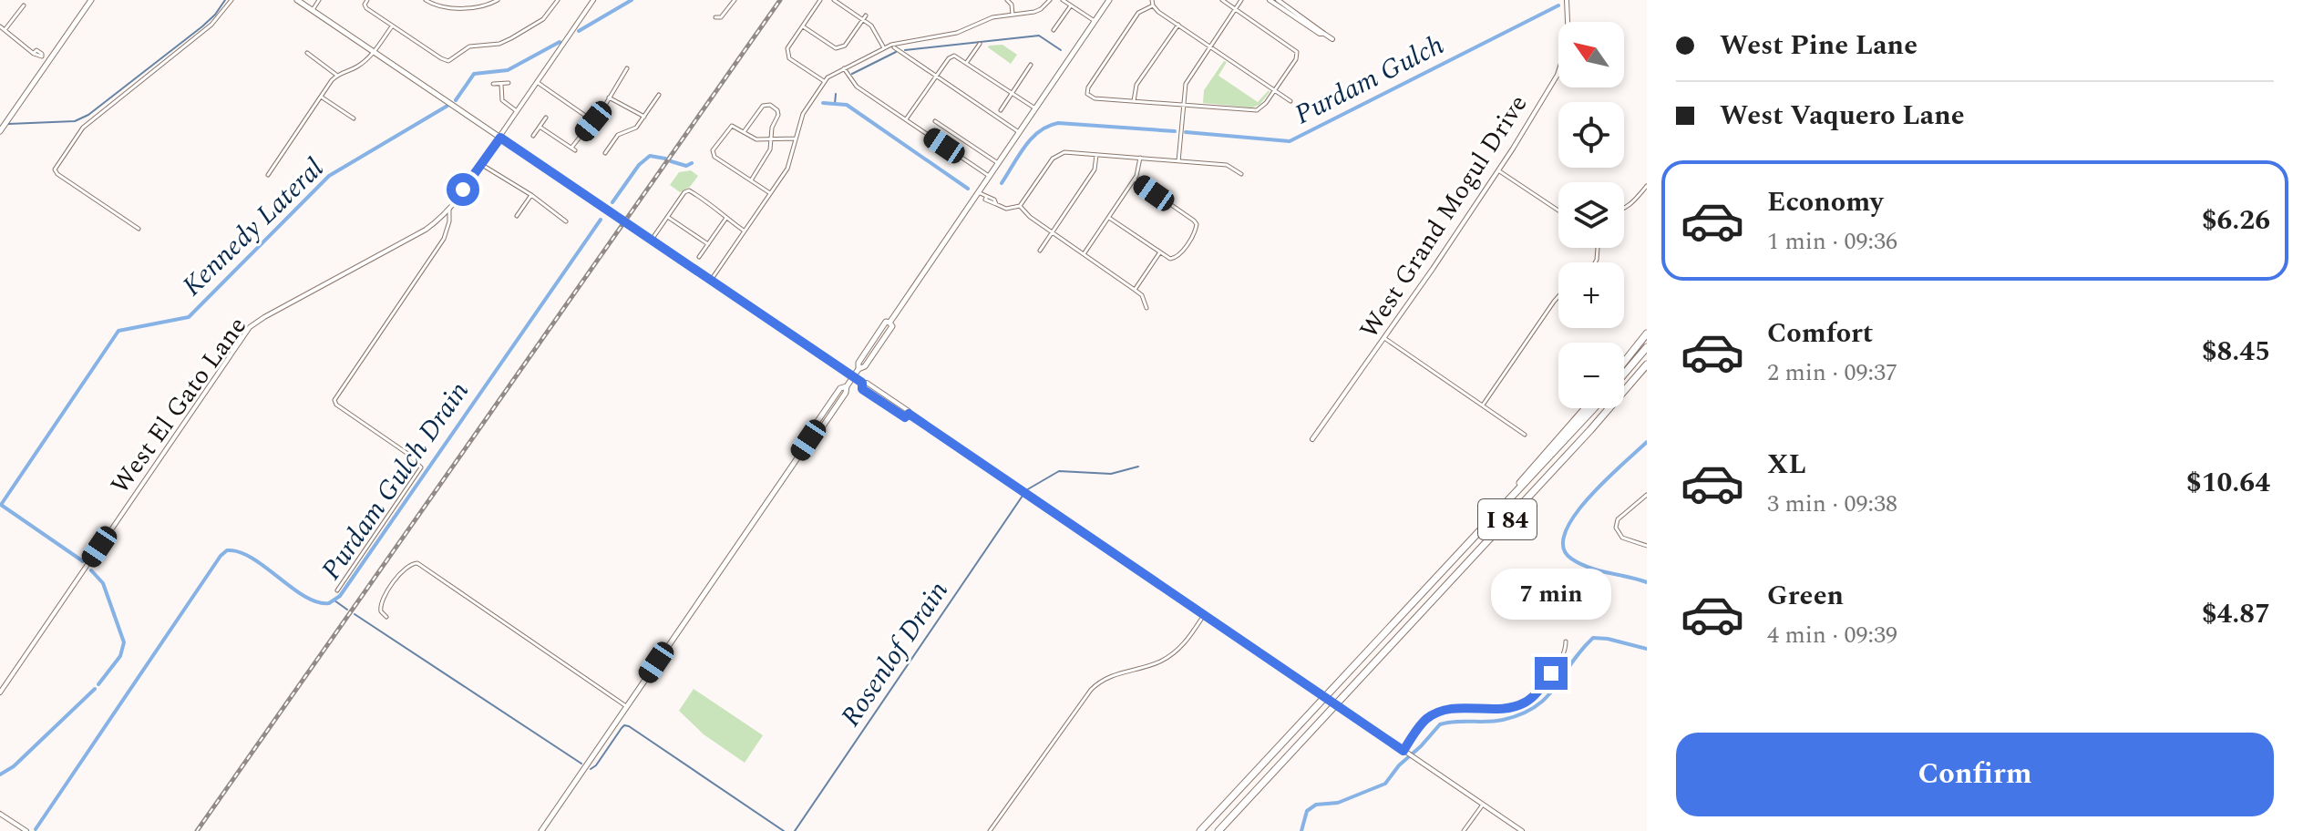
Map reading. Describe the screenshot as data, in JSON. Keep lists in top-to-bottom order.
{
  "streets": {
    "highway": ["I 84"],
    "street": ["West Grand Mogul Drive", "West El Gato Lane"]
  },
  "water": [
    "Purdam Gulch",
    "Kennedy Lateral",
    "Purdam Gulch Drain",
    "Rosenlof Drain"
  ],
  "north": "top left",
  "page": {
    "banner": ["West Pine Lane", "West Vaquero Lane"],
    "map_buttons": ["+", "−"],
    "list": [
      {
        "name": "Economy",
        "note": "1 min · 09:36",
        "value": "$6.26"
      },
      {
        "name": "Comfort",
        "note": "2 min · 09:37",
        "value": "$8.45"
      },
      {
        "name": "XL",
        "note": "3 min · 09:38",
        "value": "$10.64"
      },
      {
        "name": "Green",
        "note": "4 min · 09:39",
        "value": "$4.87"
      }
    ],
    "bubble": "7 min",
    "buttons": "Confirm"
  }
}
